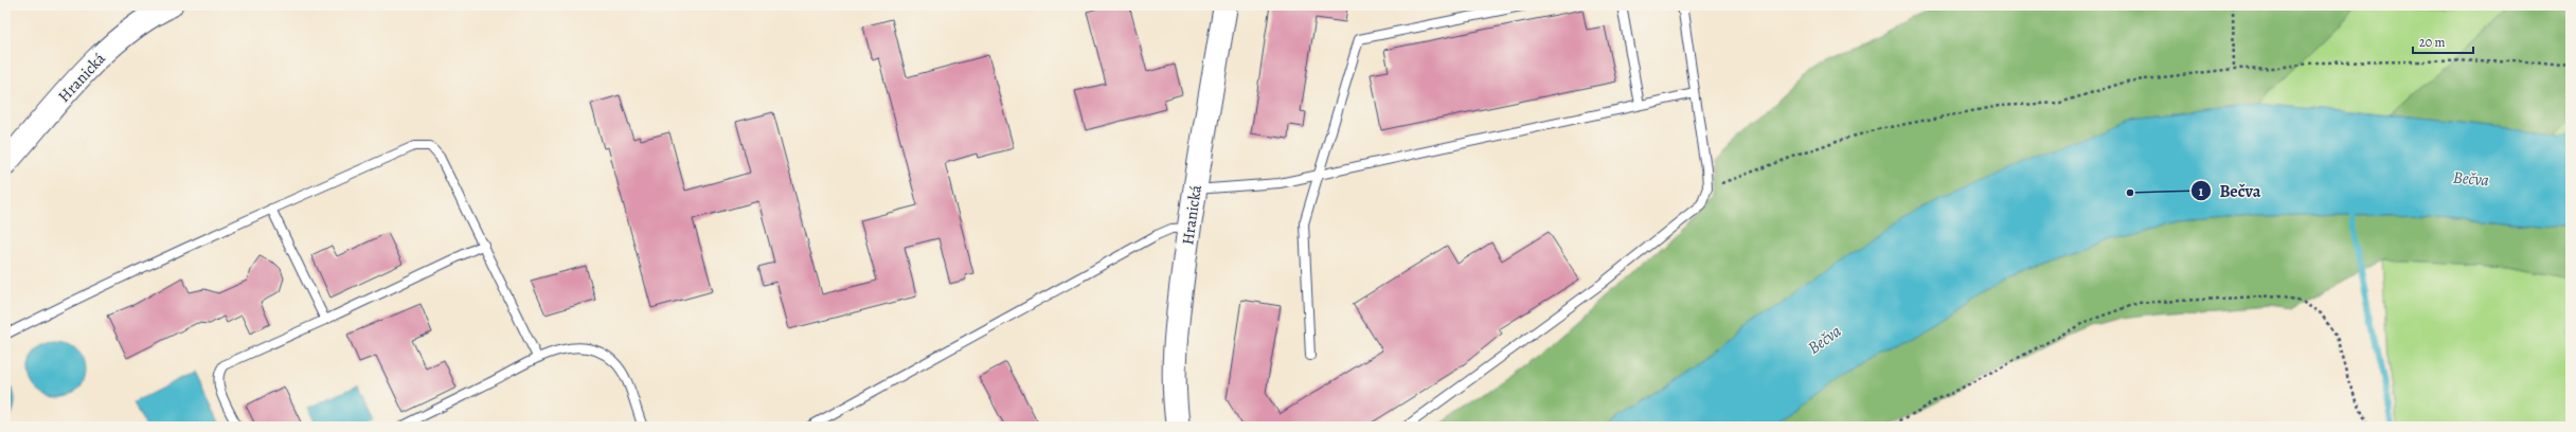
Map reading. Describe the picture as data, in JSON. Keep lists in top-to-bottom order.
{
  "streets": {
    "street": ["Hranická"]
  },
  "water": ["Bečva"],
  "places": ["Bečva"],
  "scale_bar": "20 m"
}
